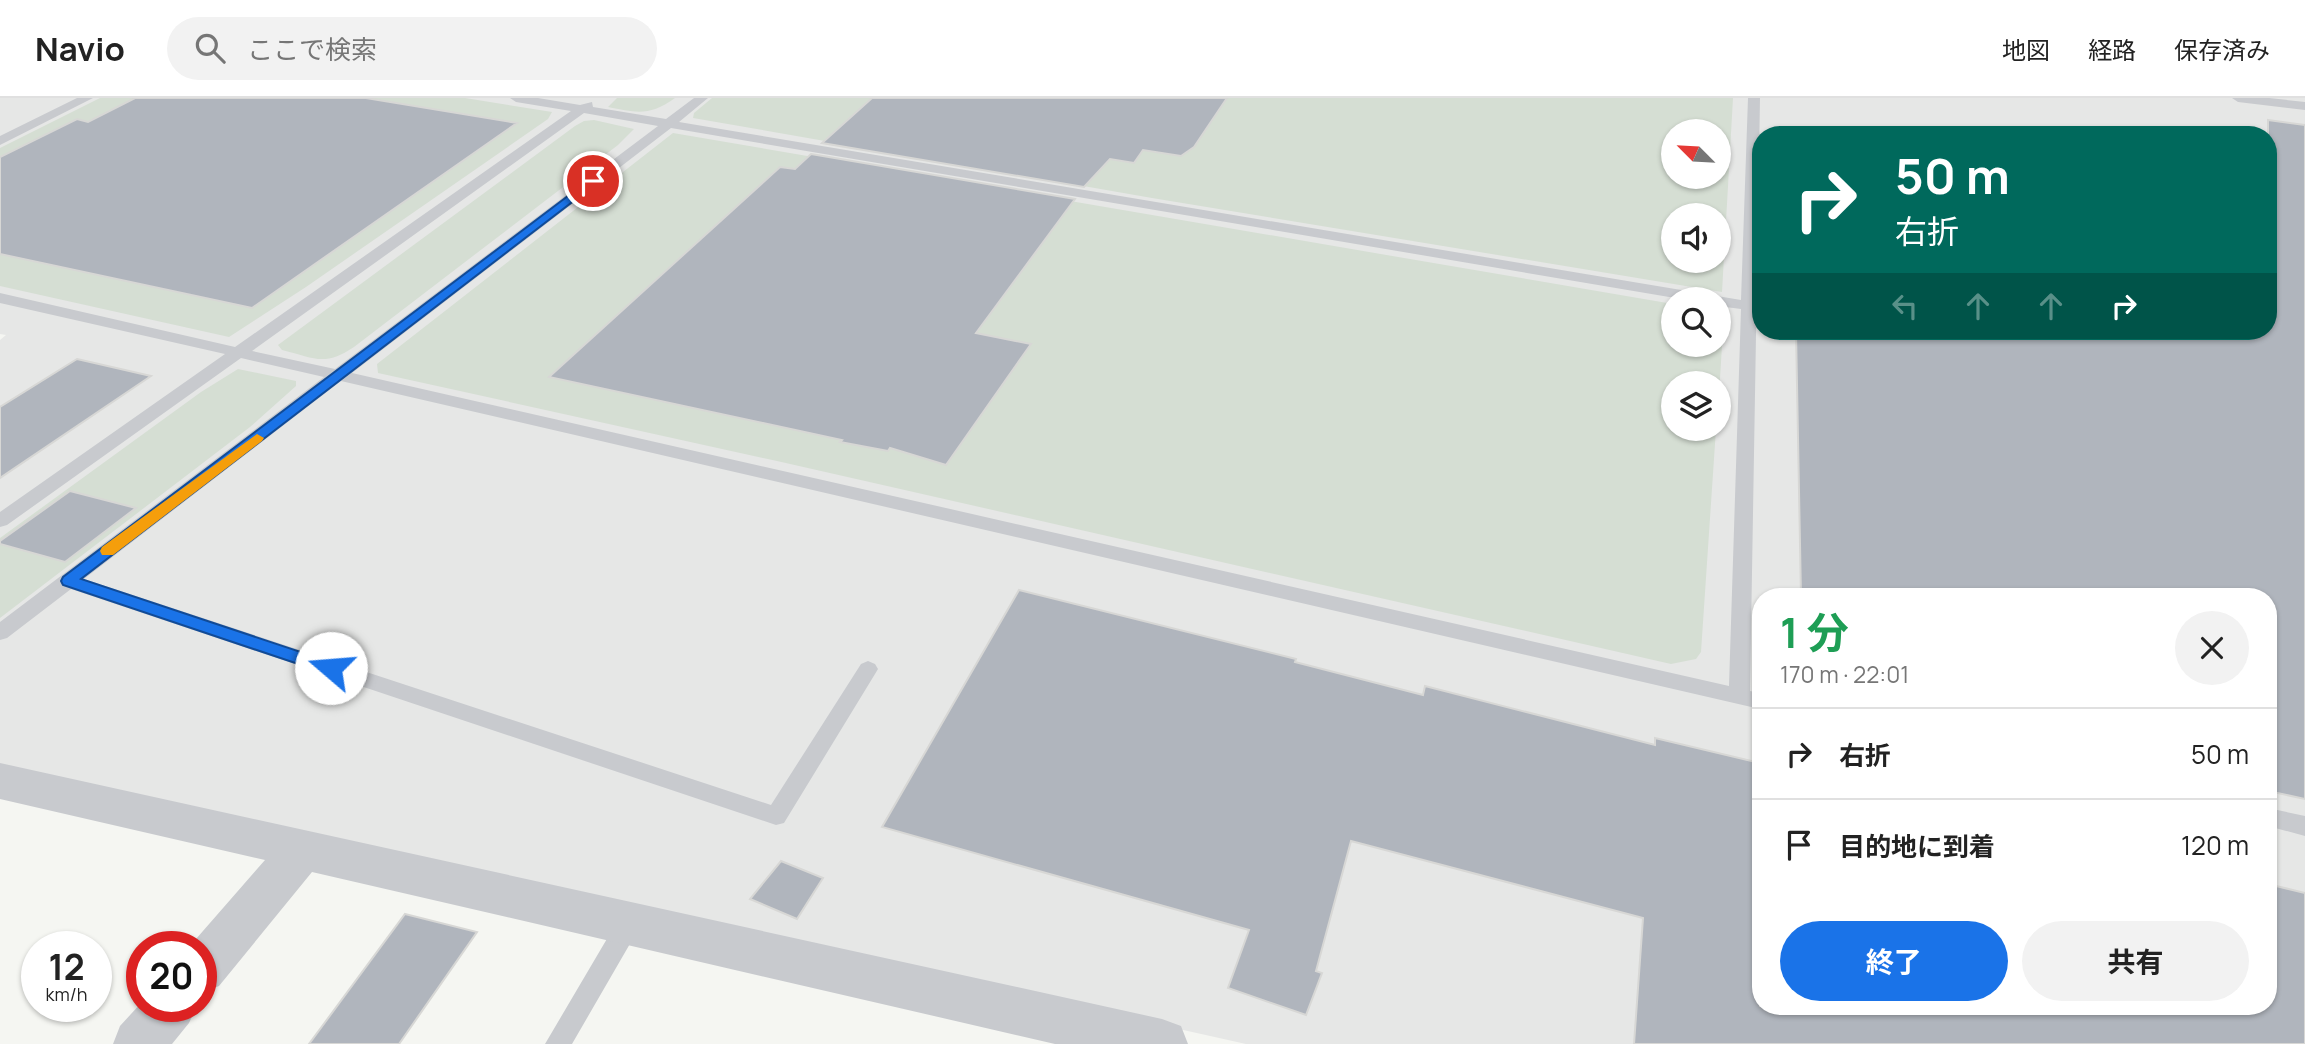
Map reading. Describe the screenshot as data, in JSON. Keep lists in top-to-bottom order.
{
  "north": "top left",
  "page": {
    "header": "Navio",
    "search": "ここで検索",
    "nav": ["地図", "経路", "保存済み"],
    "turn": ["50 m", "右折"],
    "heading": ["1 分", "170 m · 22:01"],
    "list": [
      {
        "name": "右折",
        "value": "50 m"
      },
      {
        "name": "目的地に到着",
        "value": "120 m"
      }
    ],
    "buttons": ["終了", "共有"],
    "speed": "12 km/h",
    "limit": "20"
  }
}
